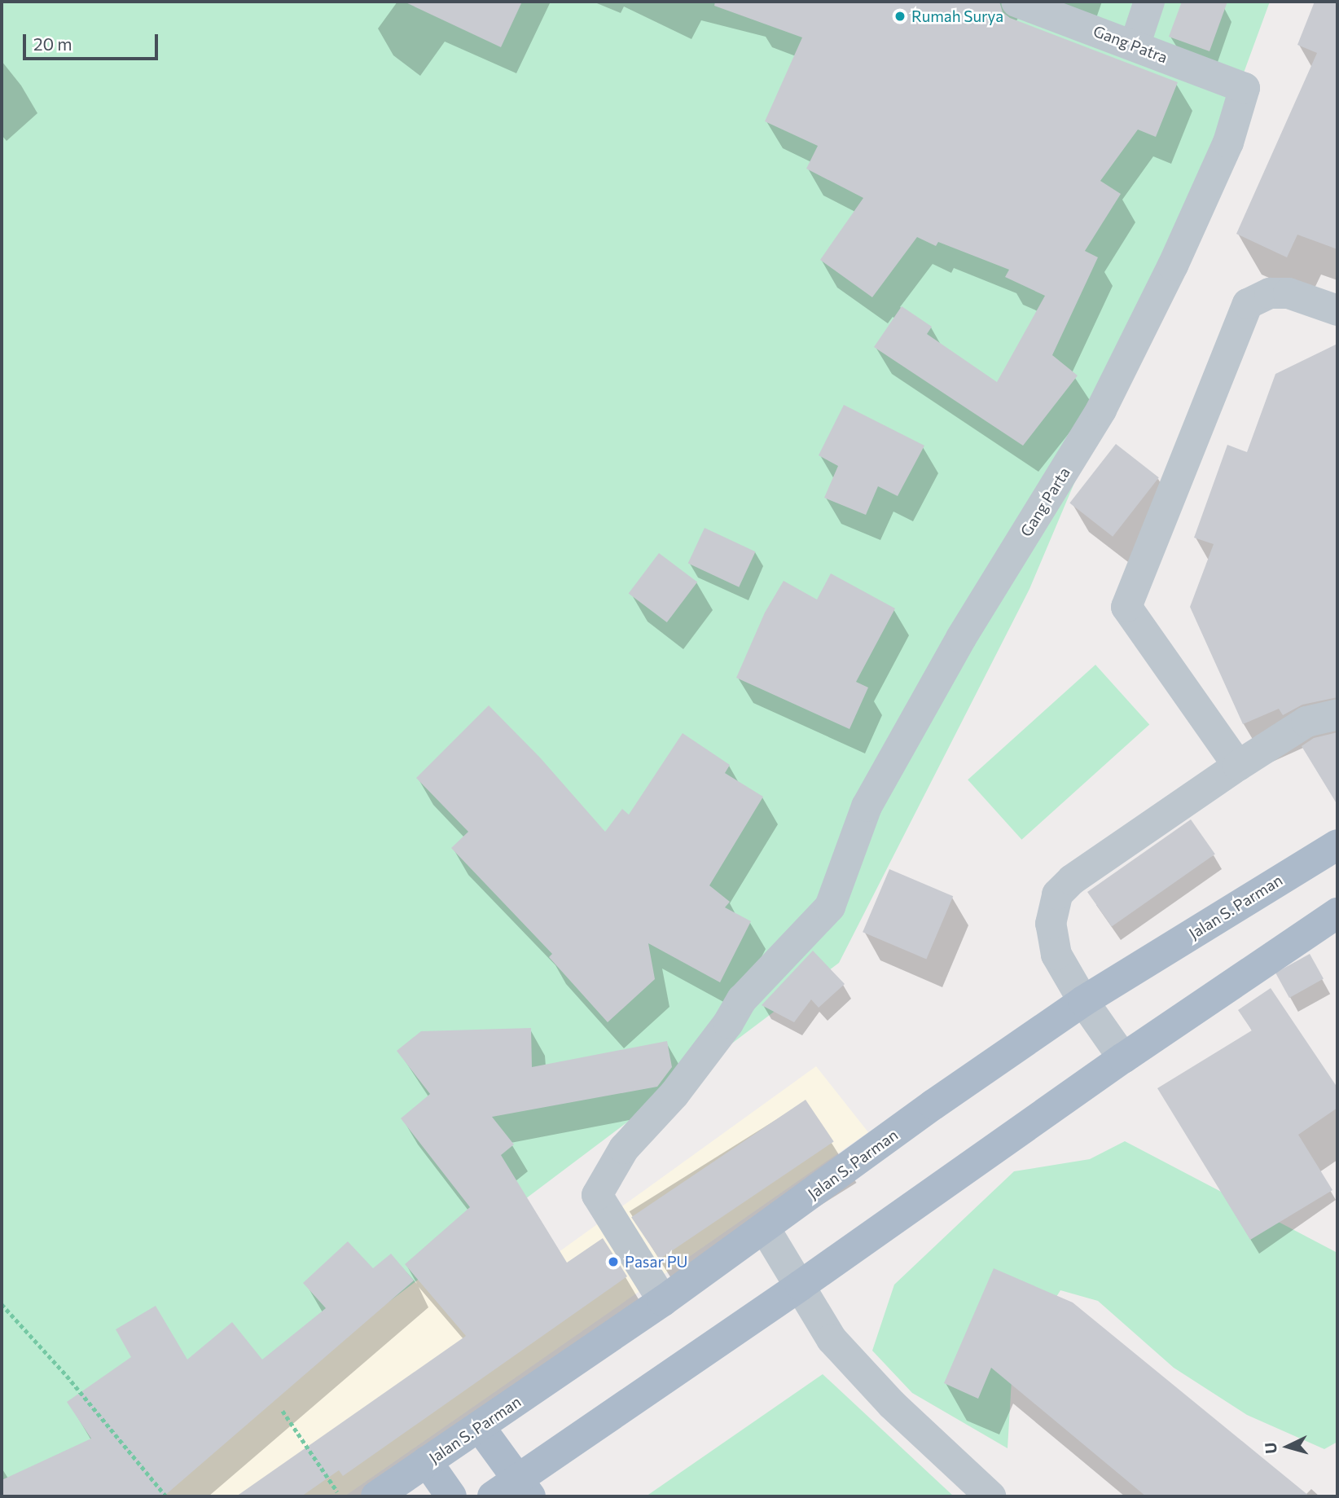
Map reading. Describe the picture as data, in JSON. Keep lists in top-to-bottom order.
{
  "streets": {
    "main road": ["Jalan S. Parman"],
    "street": ["Gang Patra", "Gang Parta"]
  },
  "crossings": [
    ["Gang Patra", "Gang Parta"],
    ["Gang Parta", "Jalan S. Parman"]
  ],
  "places": ["Rumah Surya", "Pasar PU"],
  "scale_bar": "20 m",
  "north": "left"
}
